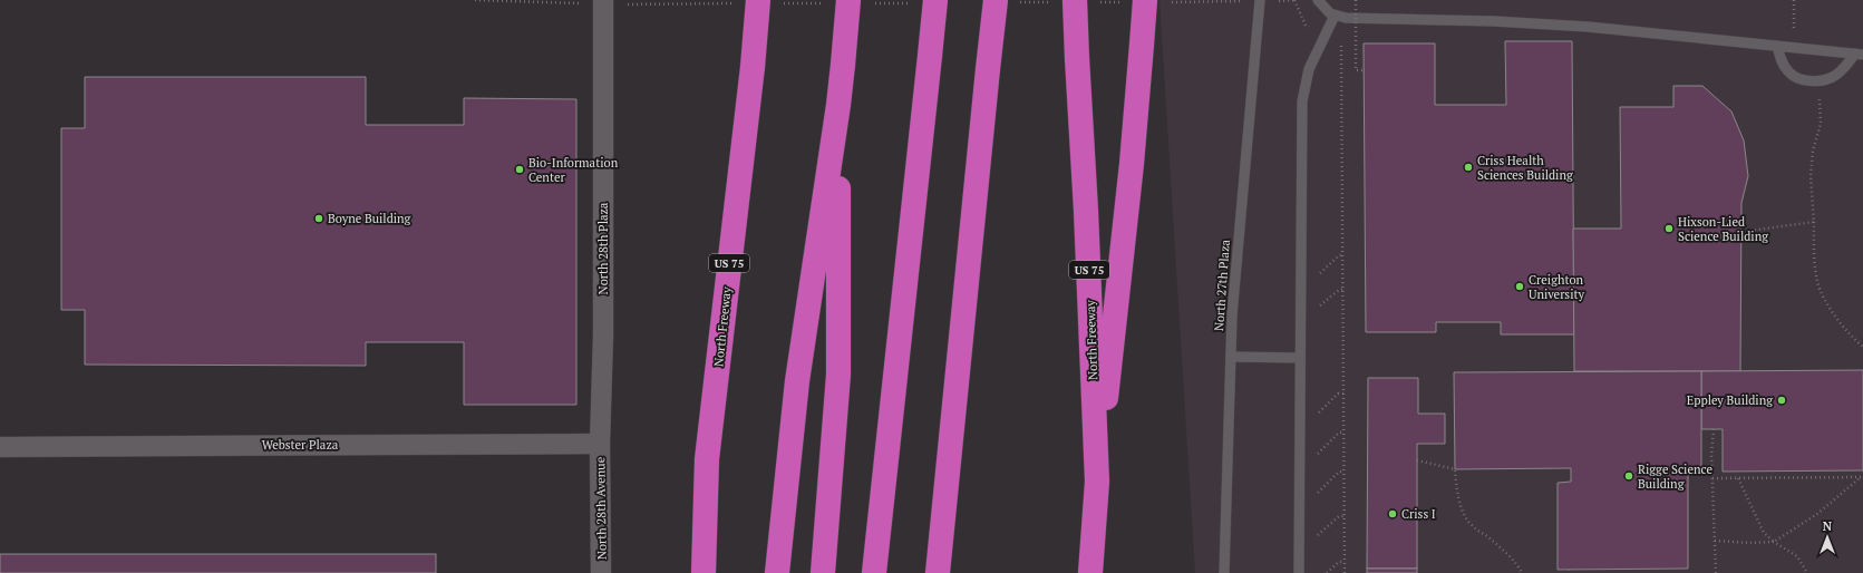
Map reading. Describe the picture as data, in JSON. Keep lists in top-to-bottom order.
{
  "streets": {
    "highway": ["US 75", "North Freeway"],
    "street": ["North 28th Plaza", "Webster Plaza", "North 28th Avenue"],
    "lane": ["North 27th Plaza"]
  },
  "crossings": [
    ["North 28th Plaza", "Webster Plaza"],
    ["North 28th Plaza", "North 28th Avenue"],
    ["Webster Plaza", "North 28th Avenue"]
  ],
  "places": [
    "Criss Health Sciences Building",
    "Bio-Information Center",
    "Boyne Building",
    "Hixson-Lied Science Building",
    "Creighton University",
    "Eppley Building",
    "Rigge Science Building",
    "Criss I"
  ],
  "north": "top"
}
